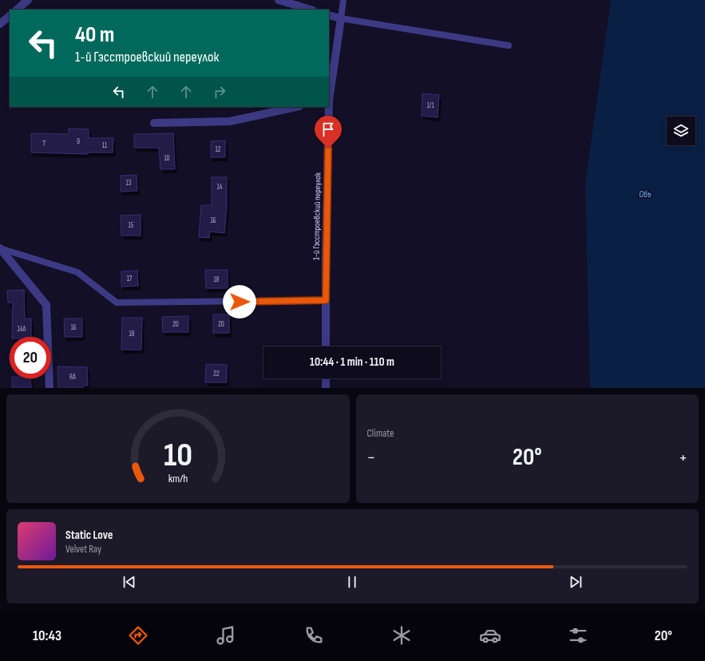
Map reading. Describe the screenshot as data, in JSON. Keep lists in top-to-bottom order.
{
  "streets": {
    "street": ["1-й Гэсстроевский переулок"]
  },
  "water": ["Обь"],
  "house_numbers": [
    "1/1",
    "9",
    "7",
    "11",
    "12",
    "10",
    "13",
    "14",
    "16",
    "15",
    "17",
    "18",
    "20",
    "20",
    "16",
    "14А",
    "18",
    "22",
    "8А"
  ],
  "page": {
    "turn": ["40 m", "1-й Гэсстроевский переулок"],
    "limit": "20",
    "trip": "10:44 · 1 min · 110 m",
    "tile": "Climate",
    "heat": ["−", "20°", "+"],
    "song": ["Static Love", "Velvet Ray"],
    "tabs": ["10:43", "20°"],
    "gauge": ["10", "km/h"]
  }
}
